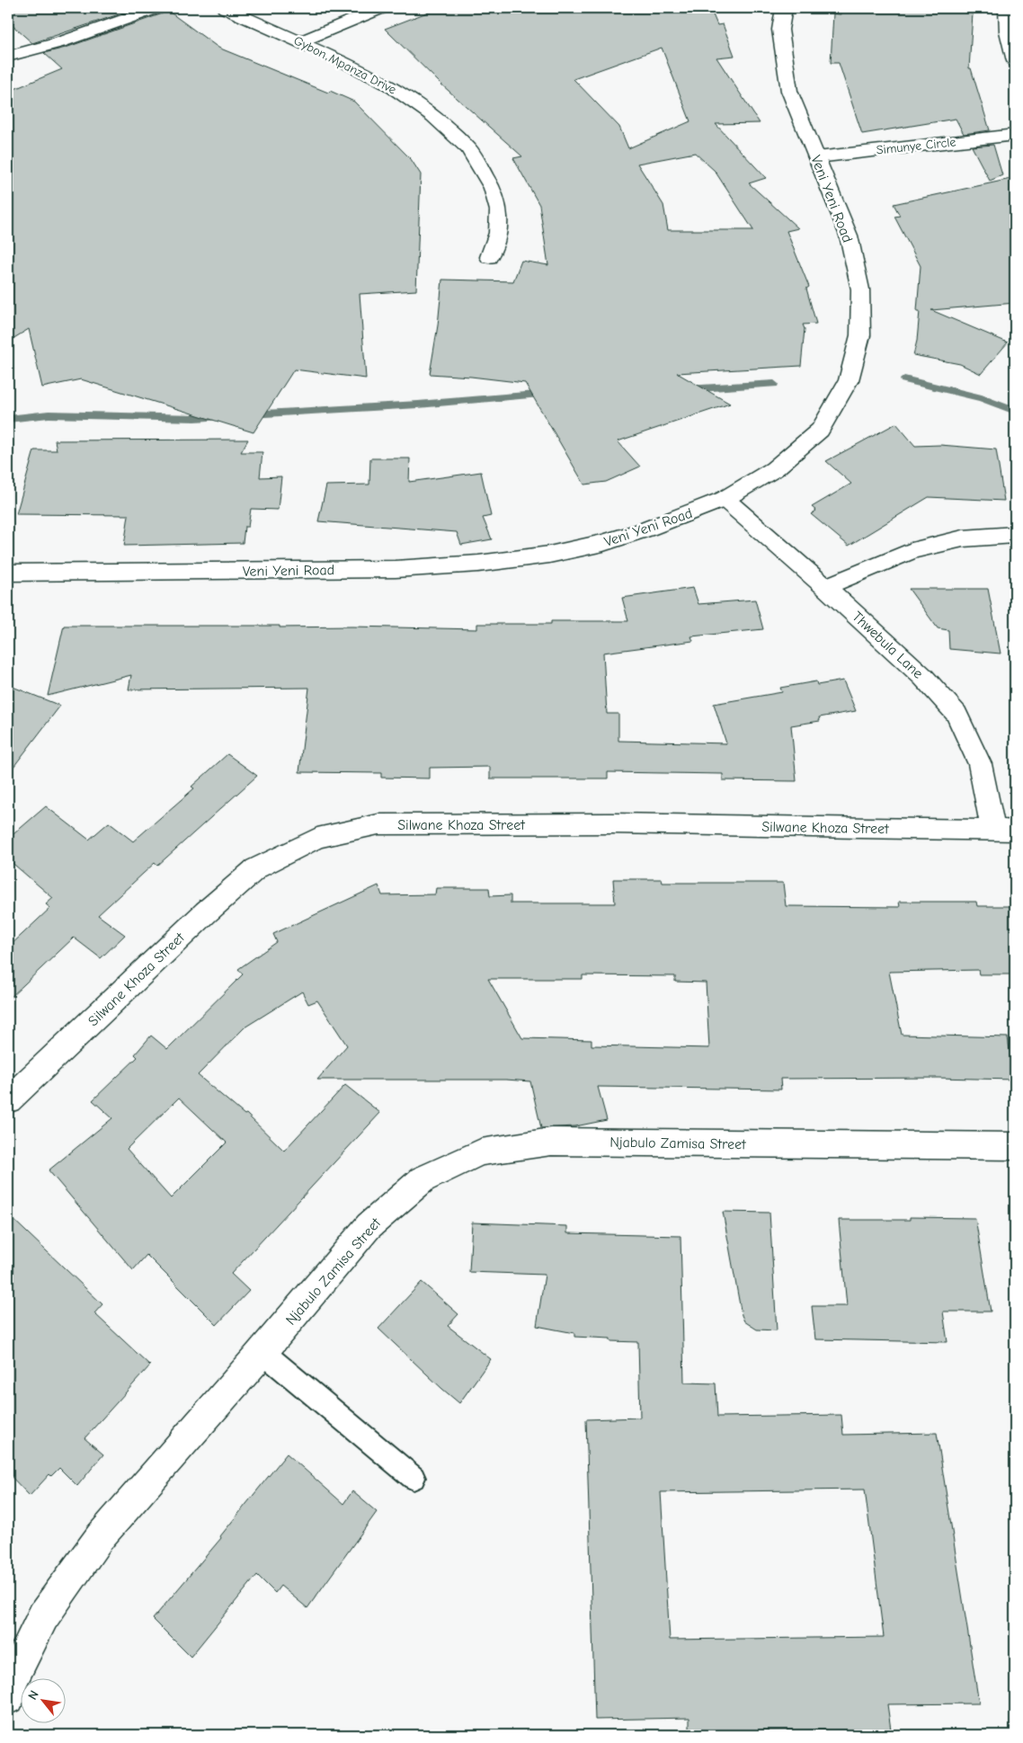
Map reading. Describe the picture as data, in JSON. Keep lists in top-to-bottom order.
{
  "streets": {
    "street": [
      "Gybon Mpanza Drive",
      "Simunye Circle",
      "Veni Yeni Road",
      "Thwebula Lane",
      "Silwane Khoza Street",
      "Njabulo Zamisa Street"
    ]
  },
  "crossings": [
    ["Simunye Circle", "Veni Yeni Road"],
    ["Veni Yeni Road", "Thwebula Lane"],
    ["Thwebula Lane", "Silwane Khoza Street"]
  ],
  "north": "top left"
}
